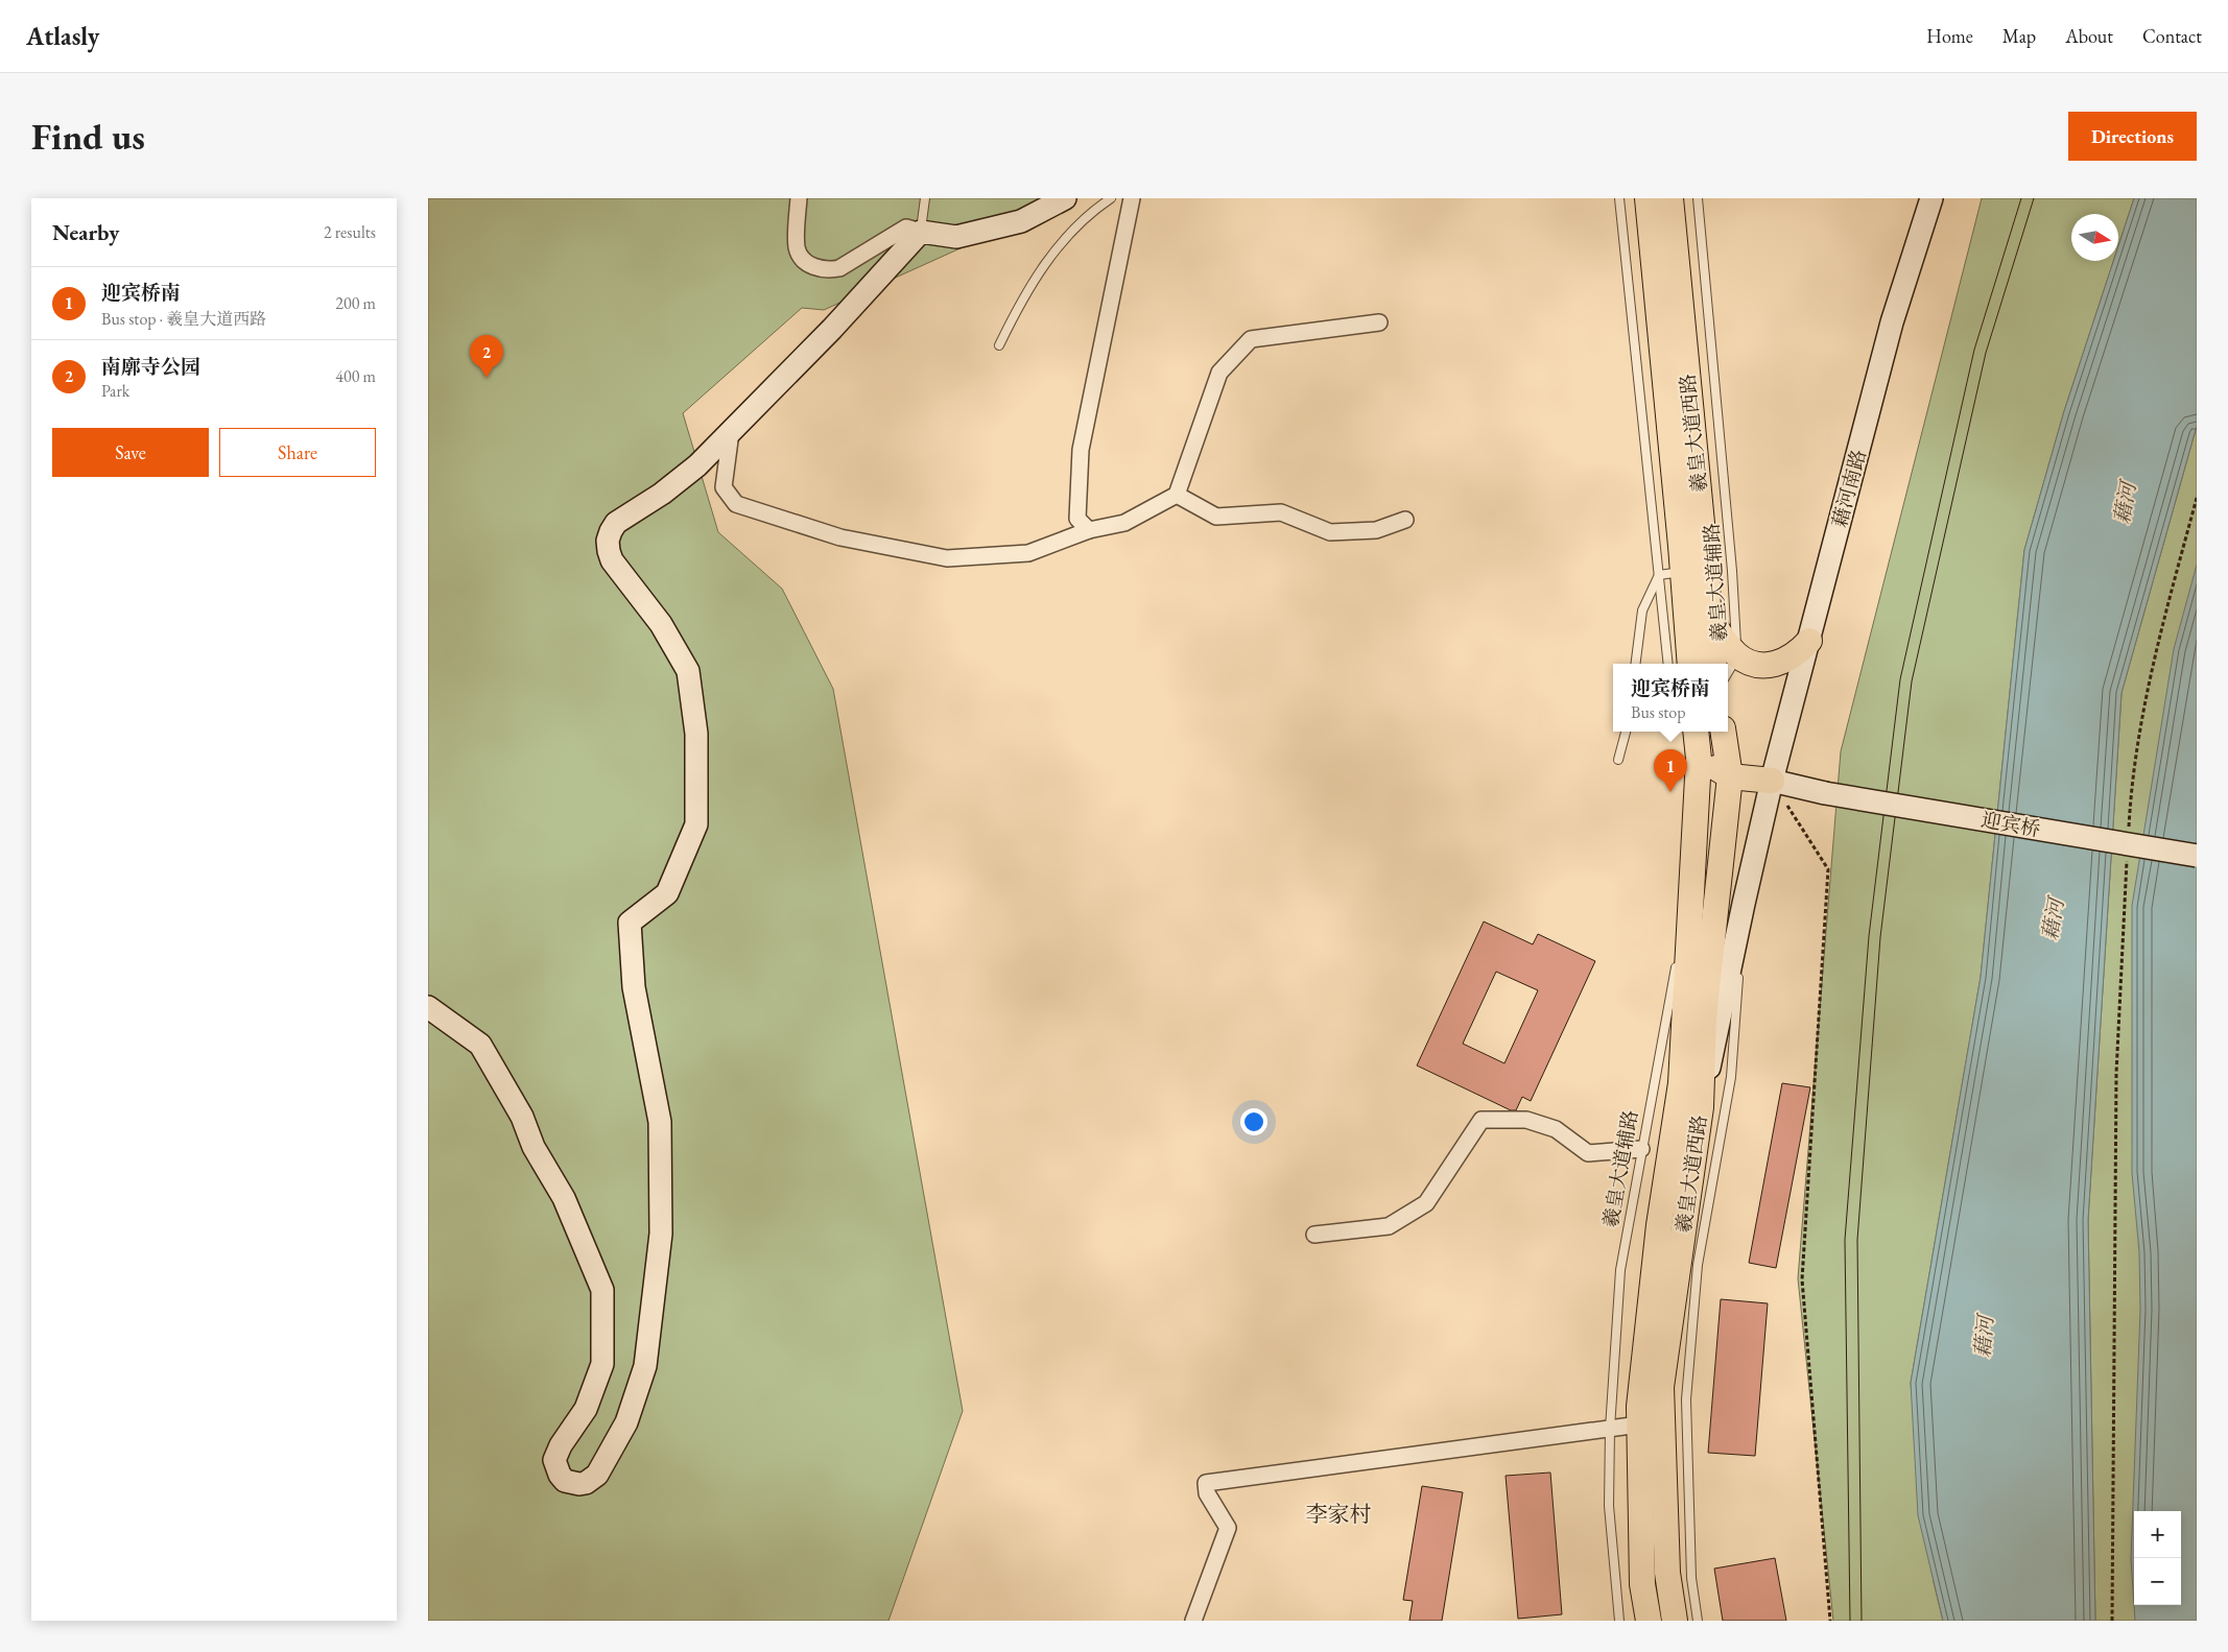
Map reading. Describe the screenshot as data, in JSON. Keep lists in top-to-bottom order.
{
  "streets": {
    "main road": ["羲皇大道西路"],
    "street": ["藉河南路", "迎宾桥"],
    "lane": ["羲皇大道辅路"]
  },
  "crossings": [
    ["羲皇大道西路", "藉河南路"],
    ["藉河南路", "迎宾桥"]
  ],
  "districts": ["李家村"],
  "water": ["藉河"],
  "north": "right",
  "page": {
    "header": "Atlasly",
    "nav": [
      "Home",
      "Map",
      "About",
      "Contact"
    ],
    "buttons": [
      "Directions",
      ["Save", "Share"]
    ],
    "title": "Find us",
    "heading": ["Nearby", "2 results"],
    "list": [
      {
        "mark": "1",
        "name": "迎宾桥南",
        "note": "Bus stop · 羲皇大道西路",
        "value": "200 m"
      },
      {
        "mark": "2",
        "name": "南廓寺公园",
        "note": "Park",
        "value": "400 m"
      }
    ],
    "pins": ["2", "1"],
    "popup": ["迎宾桥南", "Bus stop"],
    "map_buttons": ["+", "−"]
  }
}
